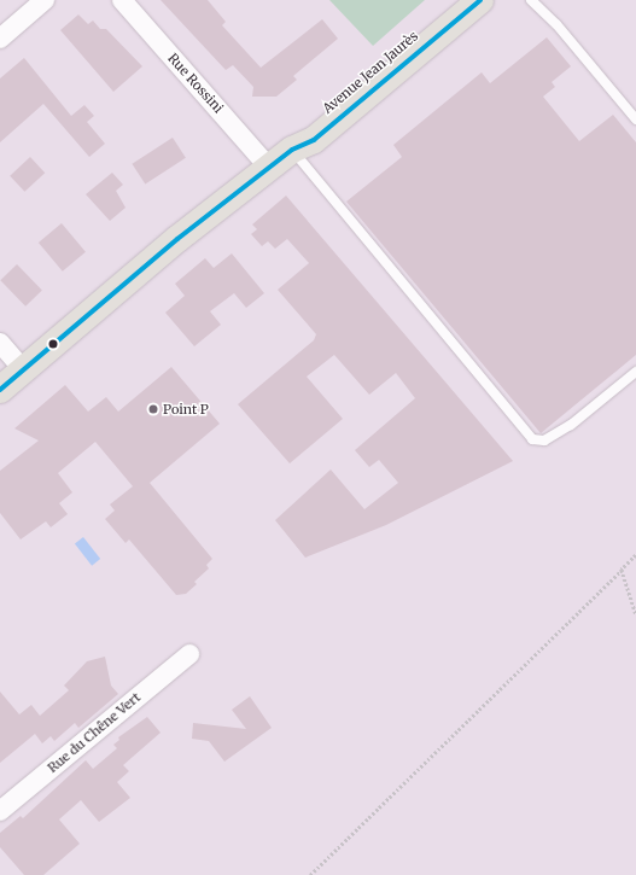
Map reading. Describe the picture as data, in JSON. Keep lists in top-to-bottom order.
{
  "streets": {
    "main road": ["Avenue Jean Jaurès"],
    "street": ["Rue Rossini", "Rue du Chêne Vert"]
  },
  "crossings": [
    ["Avenue Jean Jaurès", "Rue Rossini"]
  ],
  "places": ["Point P"]
}
